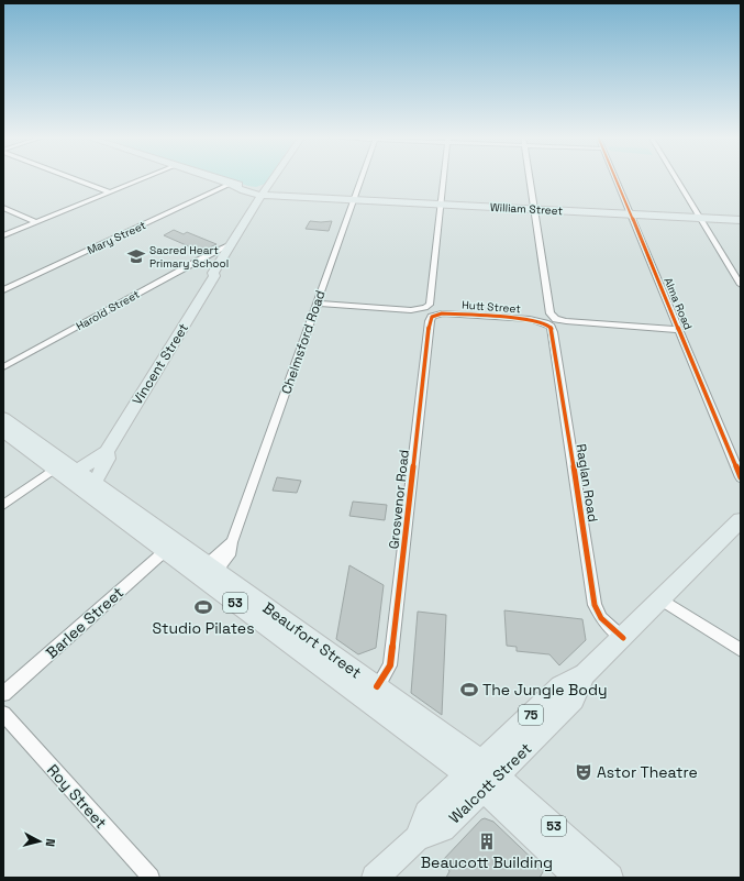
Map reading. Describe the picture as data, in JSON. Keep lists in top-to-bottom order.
{
  "streets": {
    "main road": [
      "William Street",
      "Vincent Street",
      "53",
      "Beaufort Street",
      "75",
      "Walcott Street"
    ],
    "street": [
      "Mary Street",
      "Alma Road",
      "Hutt Street",
      "Harold Street",
      "Chelmsford Road",
      "Raglan Road",
      "Grosvenor Road",
      "Barlee Street",
      "Roy Street"
    ]
  },
  "crossings": [
    ["William Street", "Mary Street"],
    ["William Street", "Alma Road"],
    ["William Street", "Chelmsford Road"],
    ["William Street", "Vincent Street"],
    ["William Street", "Raglan Road"],
    ["Alma Road", "Hutt Street"],
    ["Hutt Street", "Raglan Road"],
    ["Hutt Street", "Grosvenor Road"],
    ["Harold Street", "Vincent Street"],
    ["Chelmsford Road", "Beaufort Street"],
    ["Vincent Street", "Beaufort Street"],
    ["Raglan Road", "Walcott Street"],
    ["Grosvenor Road", "Beaufort Street"],
    ["Barlee Street", "Beaufort Street"],
    ["Beaufort Street", "Walcott Street"]
  ],
  "places": {
    "school or university": ["Sacred Heart Primary School"],
    "sports": ["Studio Pilates", "The Jungle Body"],
    "theatre": ["Astor Theatre"],
    "building": ["Beaucott Building"]
  },
  "north": "right"
}
